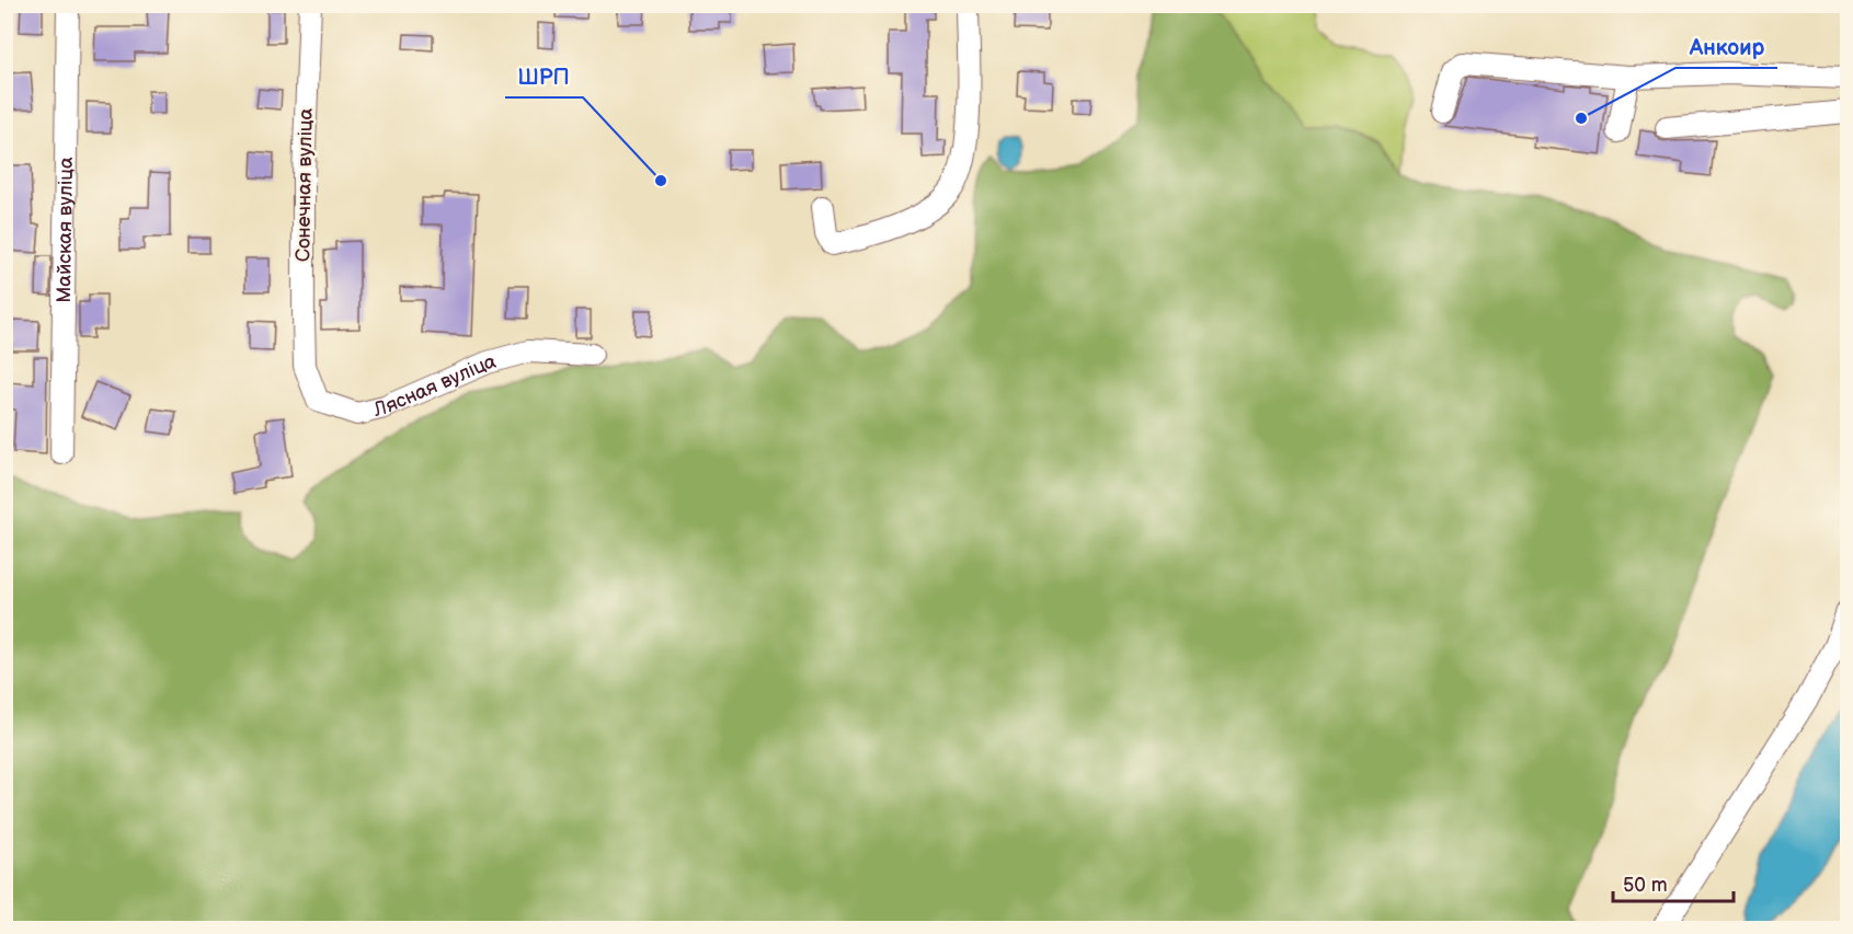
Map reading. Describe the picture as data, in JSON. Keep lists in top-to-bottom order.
{
  "streets": {
    "street": ["Сонечная вуліца", "Майская вуліца", "Лясная вуліца"]
  },
  "crossings": [
    ["Сонечная вуліца", "Лясная вуліца"]
  ],
  "places": ["Анкоир", "ШРП"],
  "scale_bar": "50 m"
}
